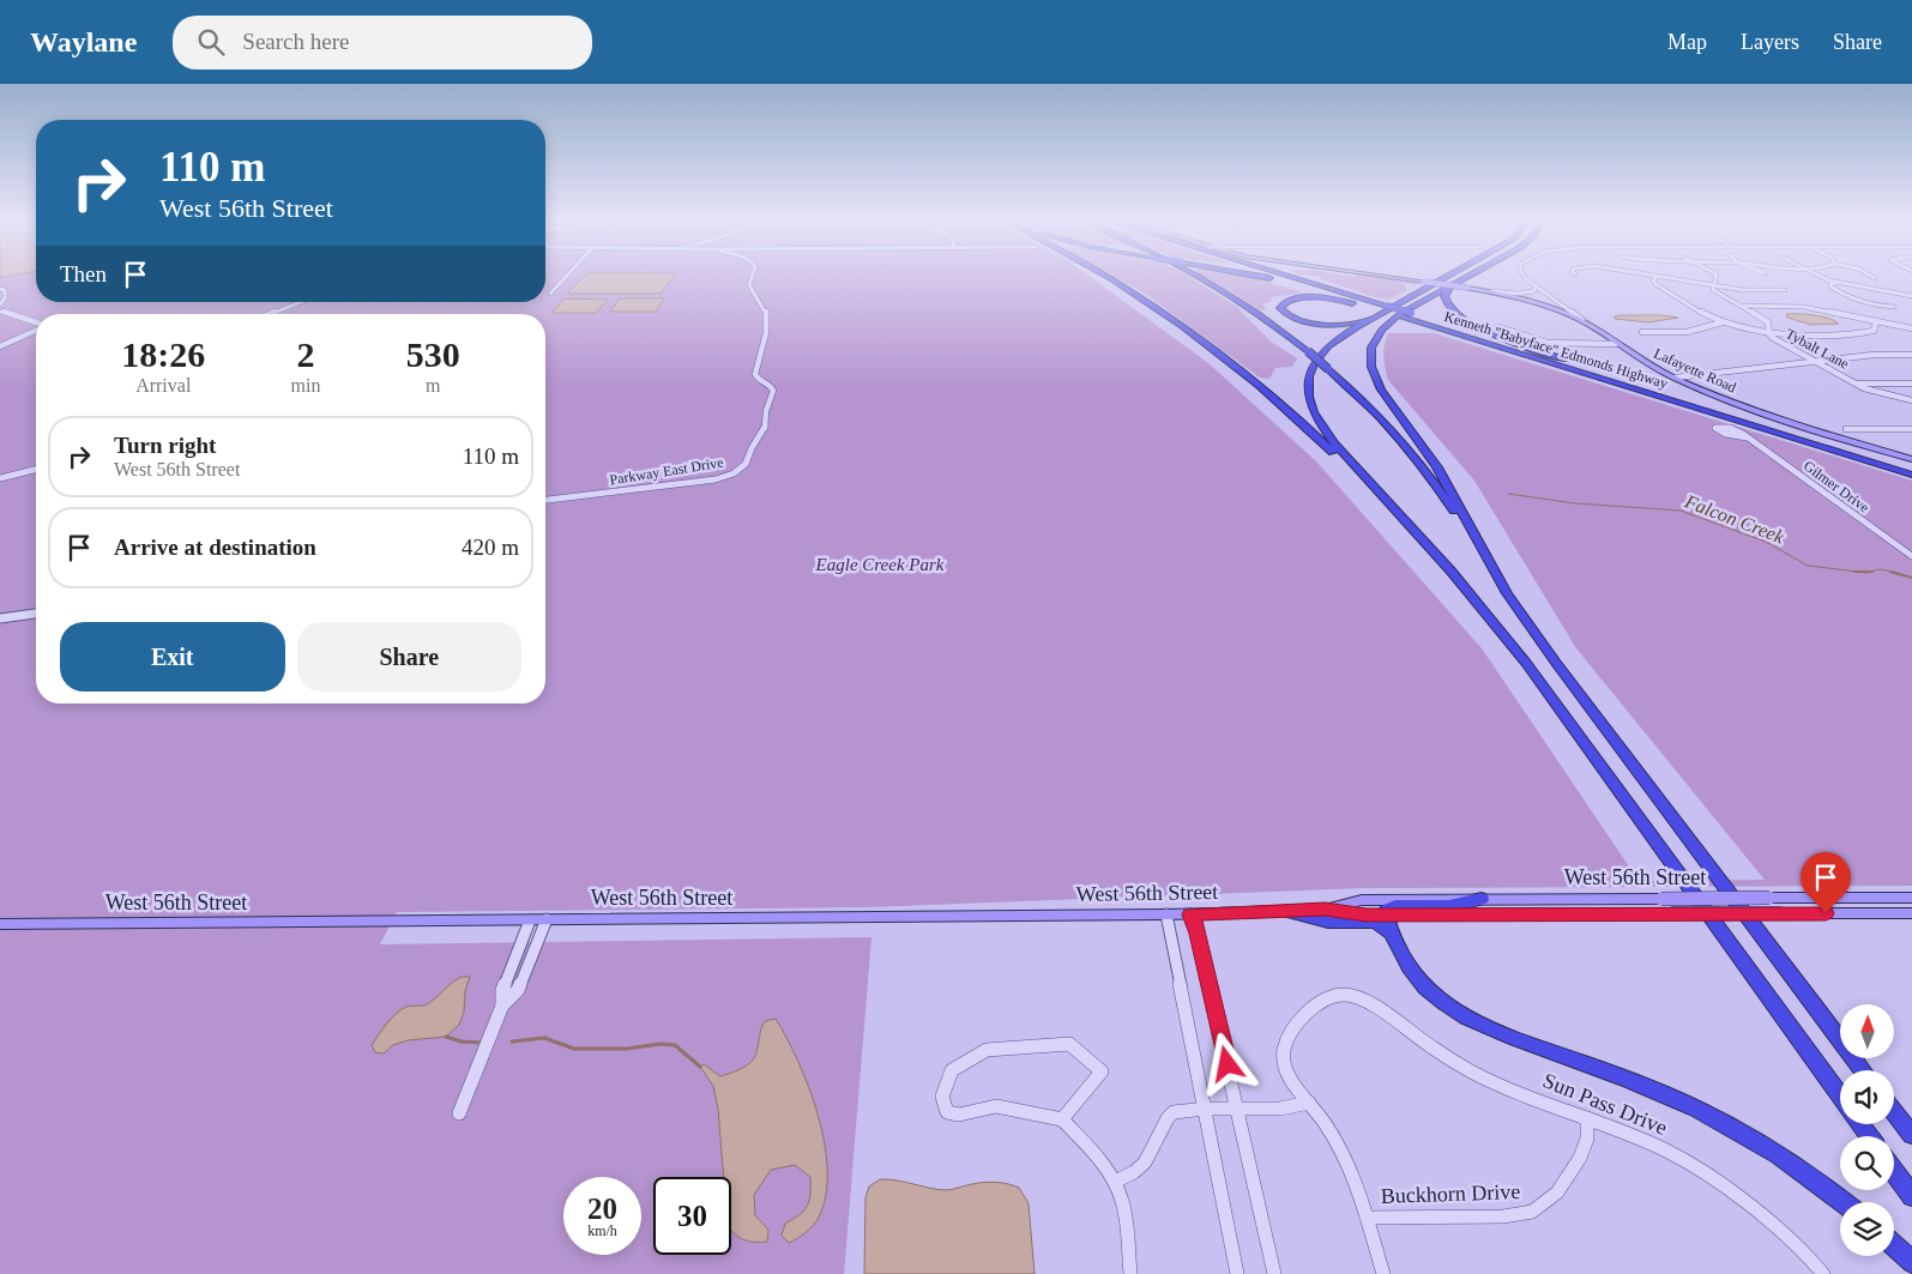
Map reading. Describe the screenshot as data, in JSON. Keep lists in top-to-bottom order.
{
  "streets": {
    "highway": ["Kenneth \"Babyface\" Edmonds Highway"],
    "main road": ["Lafayette Road", "West 56th Street"],
    "street": [
      "Tybalt Lane",
      "Parkway East Drive",
      "Gilmer Drive",
      "Sun Pass Drive",
      "Buckhorn Drive"
    ]
  },
  "crossings": [
    ["Sun Pass Drive", "Buckhorn Drive"]
  ],
  "water": ["Falcon Creek"],
  "parks": ["Eagle Creek Park"],
  "north": "top",
  "page": {
    "header": "Waylane",
    "search": "Search here",
    "nav": ["Map", "Layers", "Share"],
    "turn": ["110 m", "West 56th Street"],
    "then": "Then",
    "eta": [
      "18:26",
      "Arrival",
      "2",
      "min",
      "530",
      "m"
    ],
    "list": [
      {
        "name": "Turn right",
        "note": "West 56th Street",
        "value": "110 m"
      },
      {
        "name": "Arrive at destination",
        "value": "420 m"
      }
    ],
    "buttons": ["Exit", "Share"],
    "speed": "20 km/h",
    "limit": "30"
  }
}
